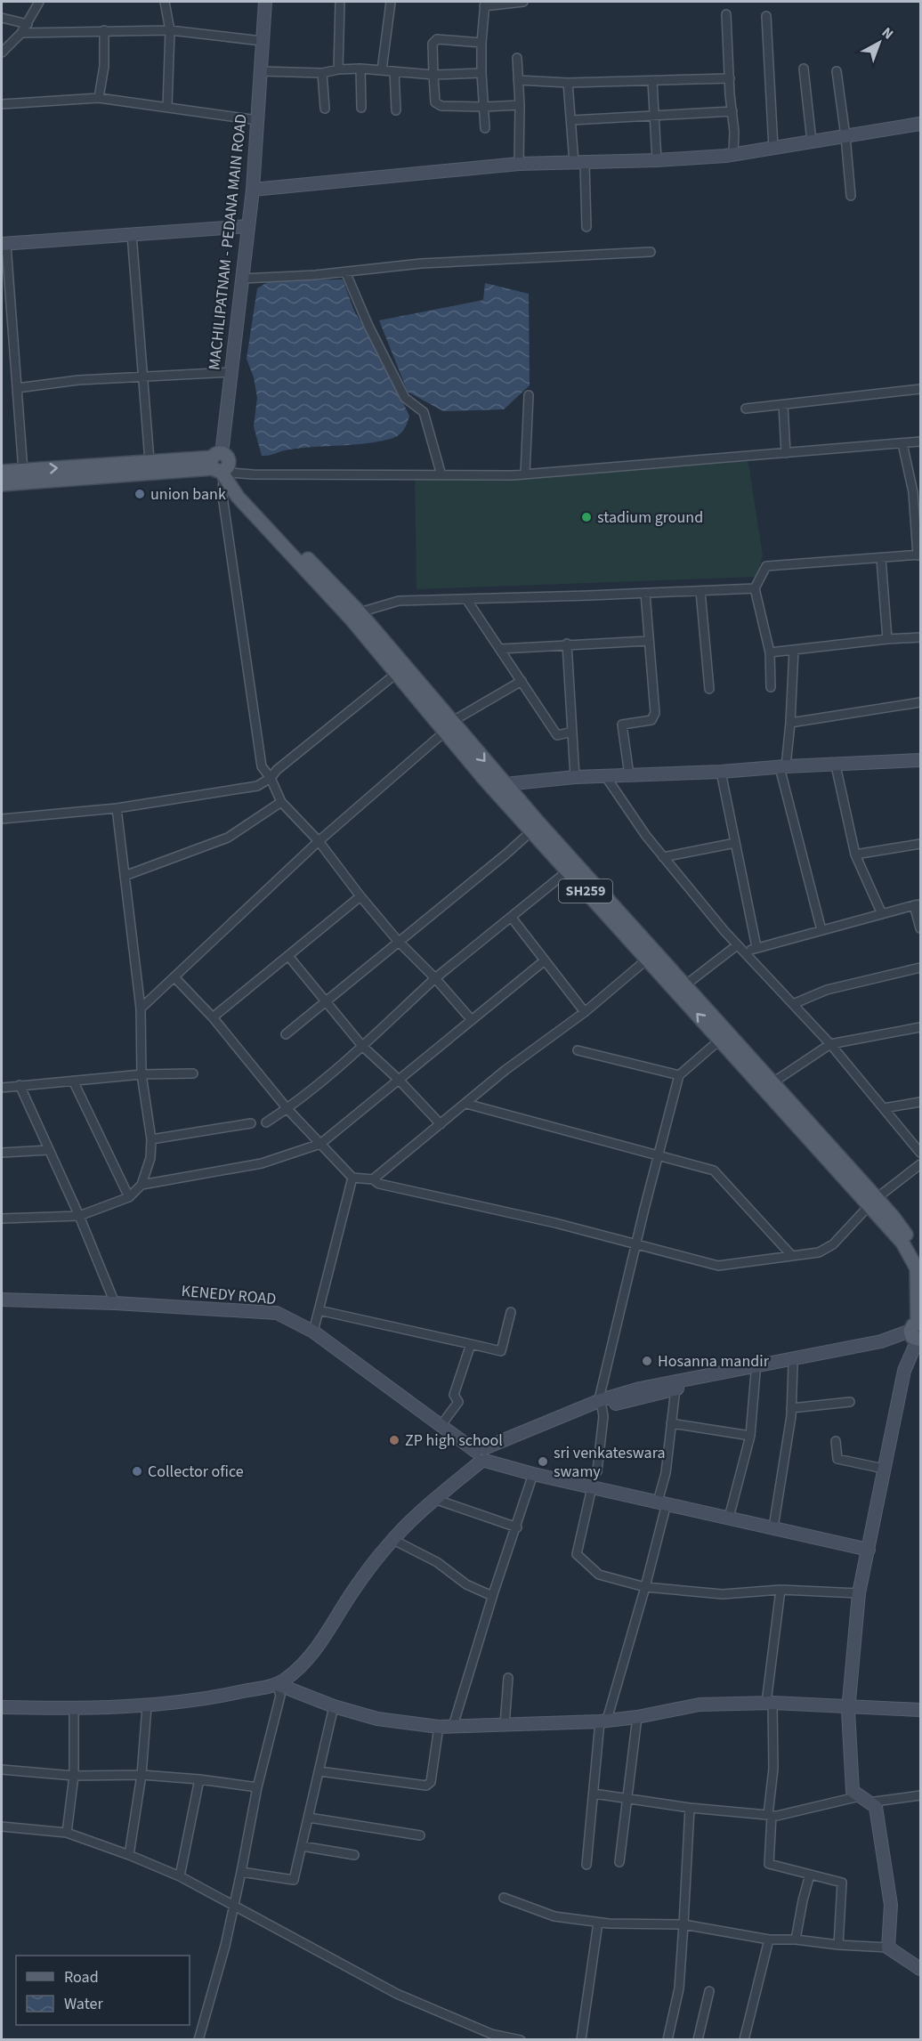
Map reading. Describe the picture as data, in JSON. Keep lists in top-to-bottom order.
{
  "streets": {
    "main road": ["SH259"],
    "street": ["MACHILIPATNAM - PEDANA MAIN ROAD", "KENEDY ROAD"]
  },
  "crossings": [
    ["MACHILIPATNAM - PEDANA MAIN ROAD", "SH259"]
  ],
  "places": [
    "union bank",
    "stadium ground",
    "Hosanna mandir",
    "ZP high school",
    "sri venkateswara swamy",
    "Collector ofice"
  ],
  "legend": ["Road", "Water"],
  "north": "top right"
}
